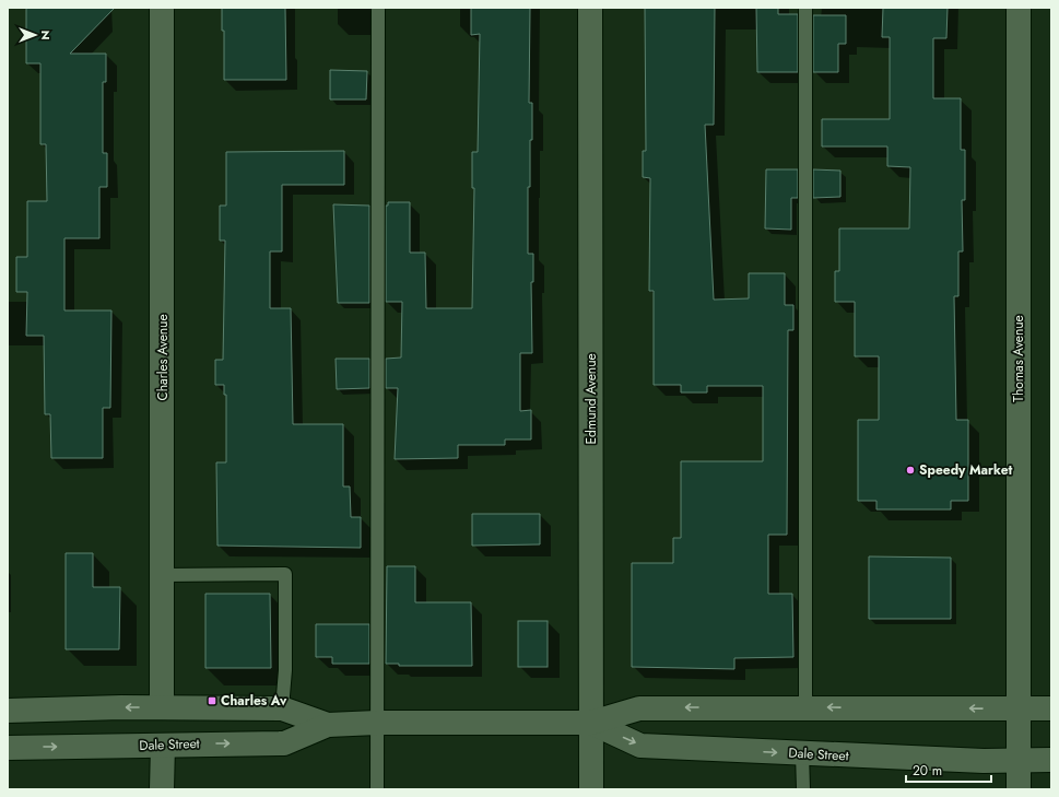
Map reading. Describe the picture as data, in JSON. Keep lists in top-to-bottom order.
{
  "streets": {
    "street": [
      "Charles Avenue",
      "Thomas Avenue",
      "Edmund Avenue",
      "Dale Street"
    ]
  },
  "crossings": [
    ["Charles Avenue", "Dale Street"],
    ["Thomas Avenue", "Dale Street"],
    ["Edmund Avenue", "Dale Street"]
  ],
  "places": {
    "other": ["Speedy Market"],
    "transit": ["Charles Av"]
  },
  "scale_bar": "20 m",
  "north": "right"
}
